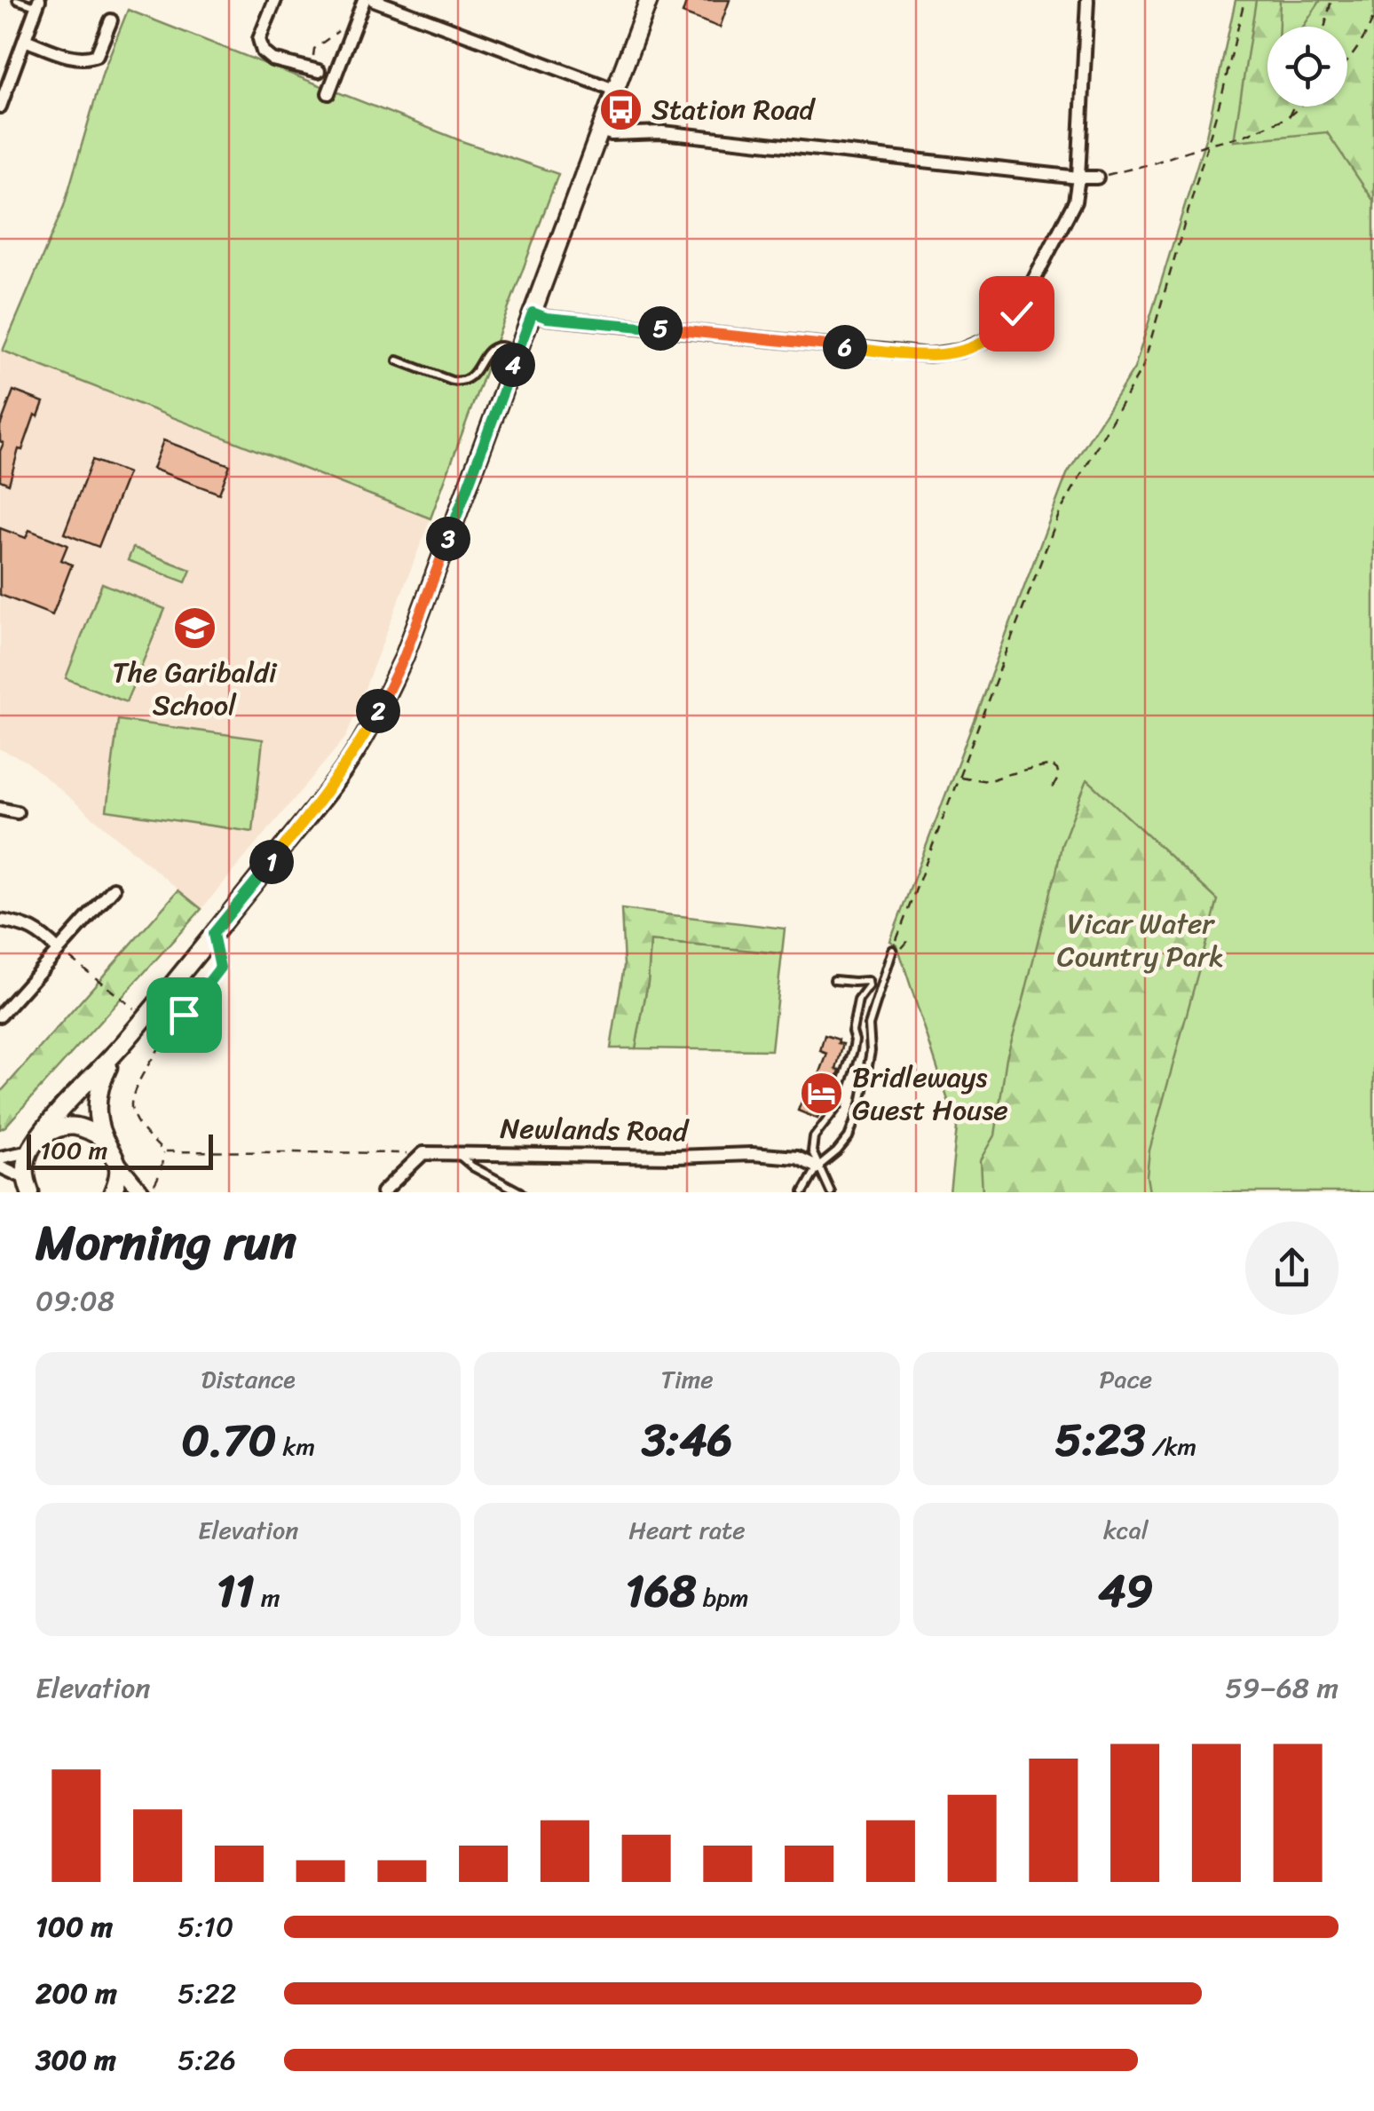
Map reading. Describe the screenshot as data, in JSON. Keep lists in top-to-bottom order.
{
  "streets": {
    "street": ["Newlands Road"]
  },
  "parks": ["Vicar Water Country Park"],
  "places": {
    "bus stop": ["Station Road"],
    "school or university": ["The Garibaldi School"],
    "hotel": ["Bridleways Guest House"]
  },
  "scale_bar": "100 m",
  "page": {
    "pins": [
      "5",
      "6",
      "4",
      "3",
      "2",
      "1"
    ],
    "scale": "100 m",
    "heading": ["Morning run", "09:08"],
    "stats": [
      ["Distance", "0.70 km"],
      ["Time", "3:46"],
      ["Pace", "5:23 /km"],
      ["Elevation", "11 m"],
      ["Heart rate", "168 bpm"],
      ["kcal", "49"]
    ],
    "chart": ["Elevation", "59–68 m"],
    "list": [
      {
        "name": "100 m",
        "note": "5:10"
      },
      {
        "name": "200 m",
        "note": "5:22"
      },
      {
        "name": "300 m",
        "note": "5:26"
      }
    ]
  }
}
